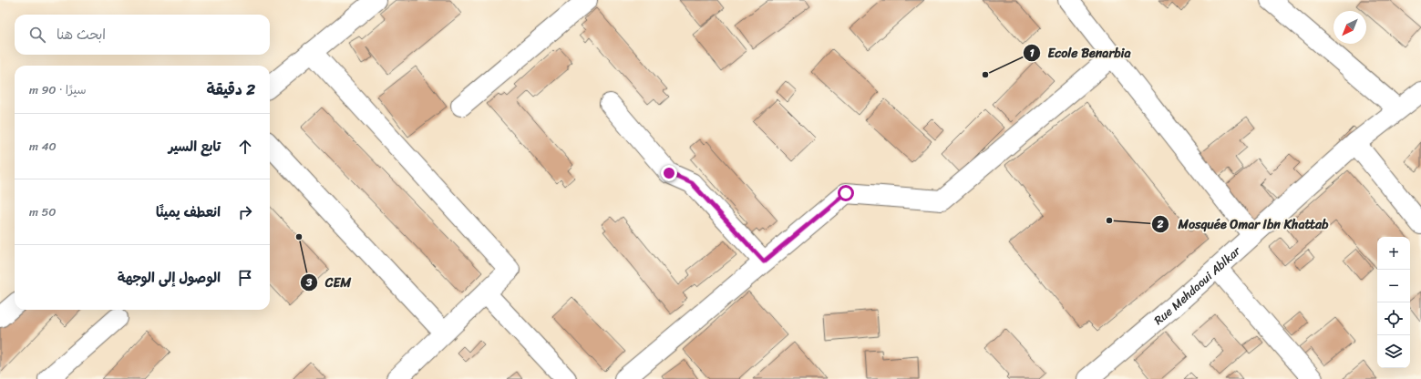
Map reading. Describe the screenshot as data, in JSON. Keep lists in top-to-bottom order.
{
  "streets": {
    "street": ["Rue Mehdaoui Ablkar"]
  },
  "places": ["Ecole Benarbia", "Mosquée Omar Ibn Khattab", "CEM"],
  "north": "bottom left",
  "page": {
    "search": "ابحث هنا",
    "heading": ["2 دقيقة", "سيرًا · 90 m"],
    "list": [
      ["تابع السير", "40 m"],
      ["انعطف يمينًا", "50 m"],
      "الوصول إلى الوجهة"
    ],
    "map_buttons": ["+", "−"]
  }
}
